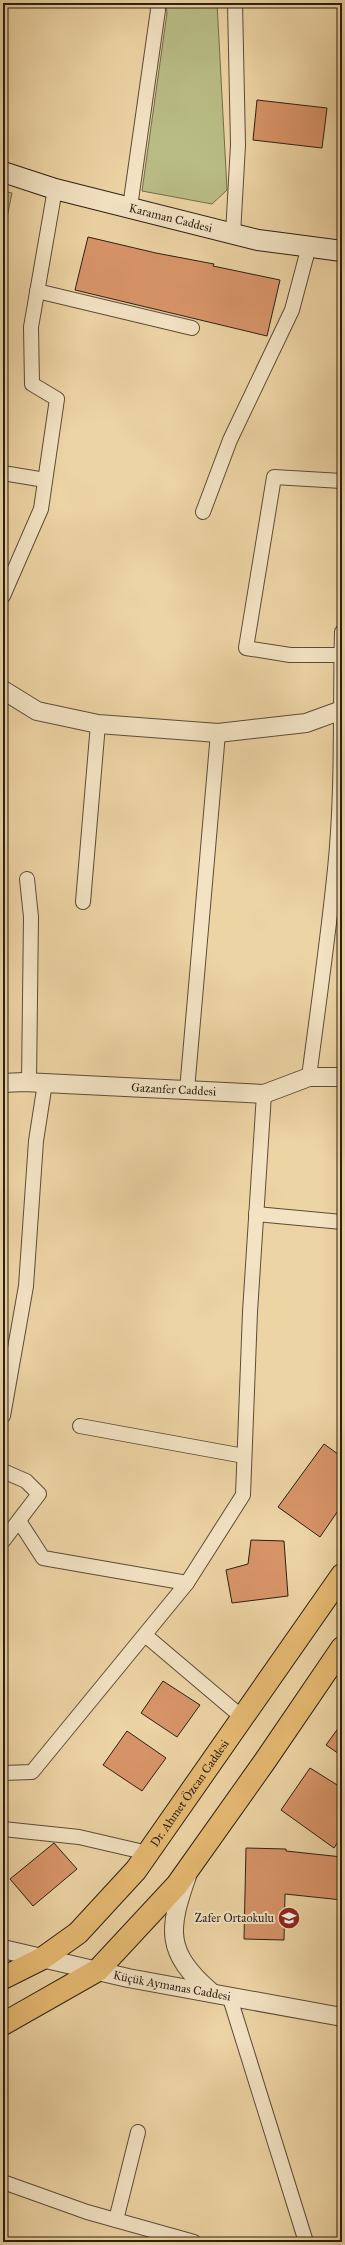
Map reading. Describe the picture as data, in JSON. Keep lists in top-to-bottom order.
{
  "streets": {
    "main road": ["Karaman Caddesi", "Dr. Ahmet Özcan Caddesi"],
    "street": ["Gazanfer Caddesi", "Küçük Aymanas Caddesi"]
  },
  "crossings": [
    ["Dr. Ahmet Özcan Caddesi", "Küçük Aymanas Caddesi"]
  ],
  "places": {
    "school or university": ["Zafer Ortaokulu"]
  }
}
